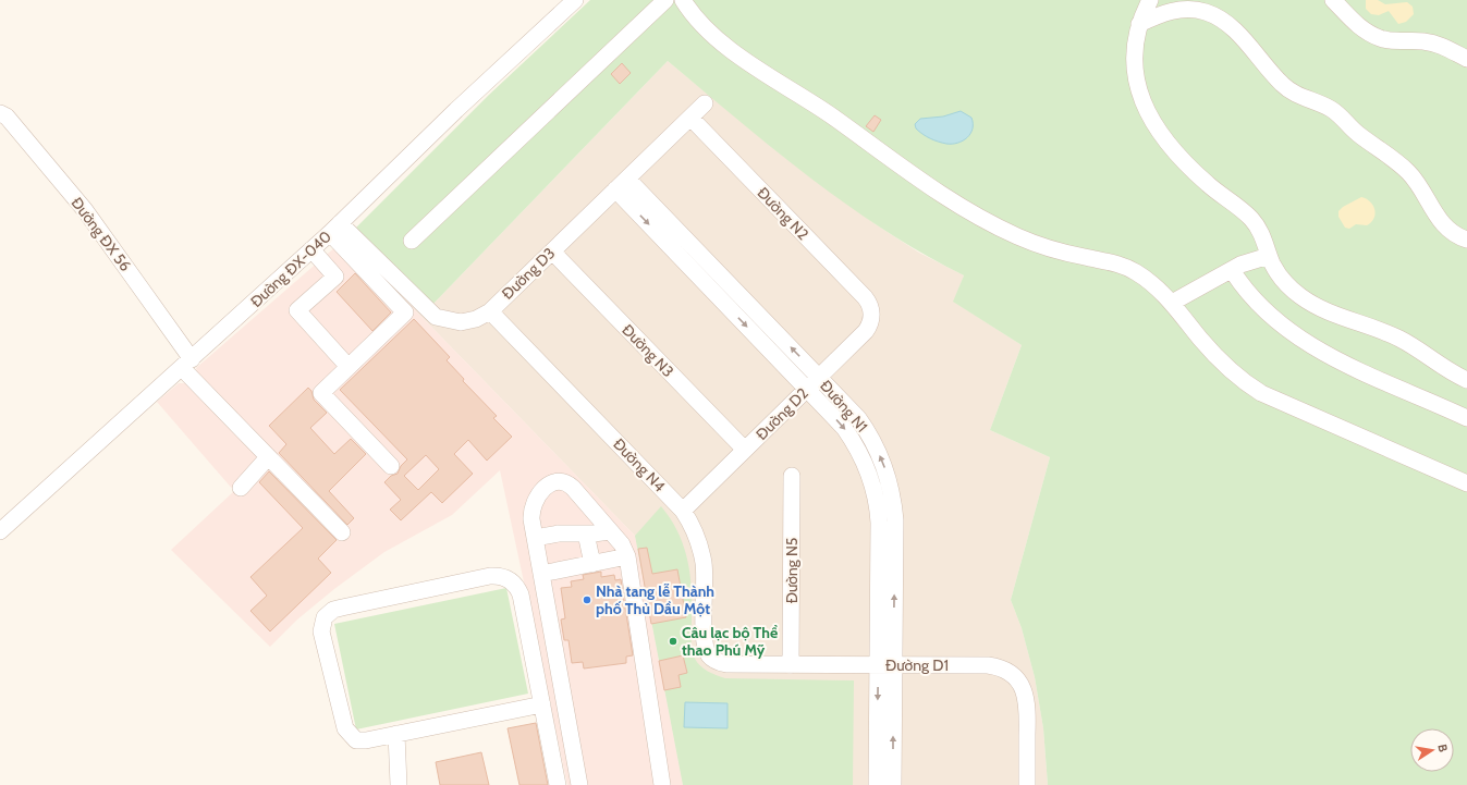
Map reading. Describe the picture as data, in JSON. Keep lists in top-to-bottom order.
{
  "streets": {
    "street": [
      "Đường N2",
      "Đường ĐX 56",
      "Đường ĐX-040",
      "Đường D3",
      "Đường N3",
      "Đường N1",
      "Đường D2",
      "Đường N4",
      "Đường N5",
      "Đường D1"
    ]
  },
  "crossings": [
    ["Đường N2", "Đường D3"],
    ["Đường N2", "Đường D2"],
    ["Đường ĐX 56", "Đường ĐX-040"],
    ["Đường ĐX-040", "Đường D3"],
    ["Đường D3", "Đường N3"],
    ["Đường D3", "Đường N1"],
    ["Đường D3", "Đường N4"],
    ["Đường N3", "Đường D2"],
    ["Đường N1", "Đường D2"],
    ["Đường N1", "Đường D1"],
    ["Đường D2", "Đường N4"],
    ["Đường N4", "Đường D1"],
    ["Đường N5", "Đường D1"]
  ],
  "places": ["Nhà tang lễ Thành phố Thủ Dầu Một", "Câu lạc bộ Thể thao Phú Mỹ"],
  "north": "right"
}
